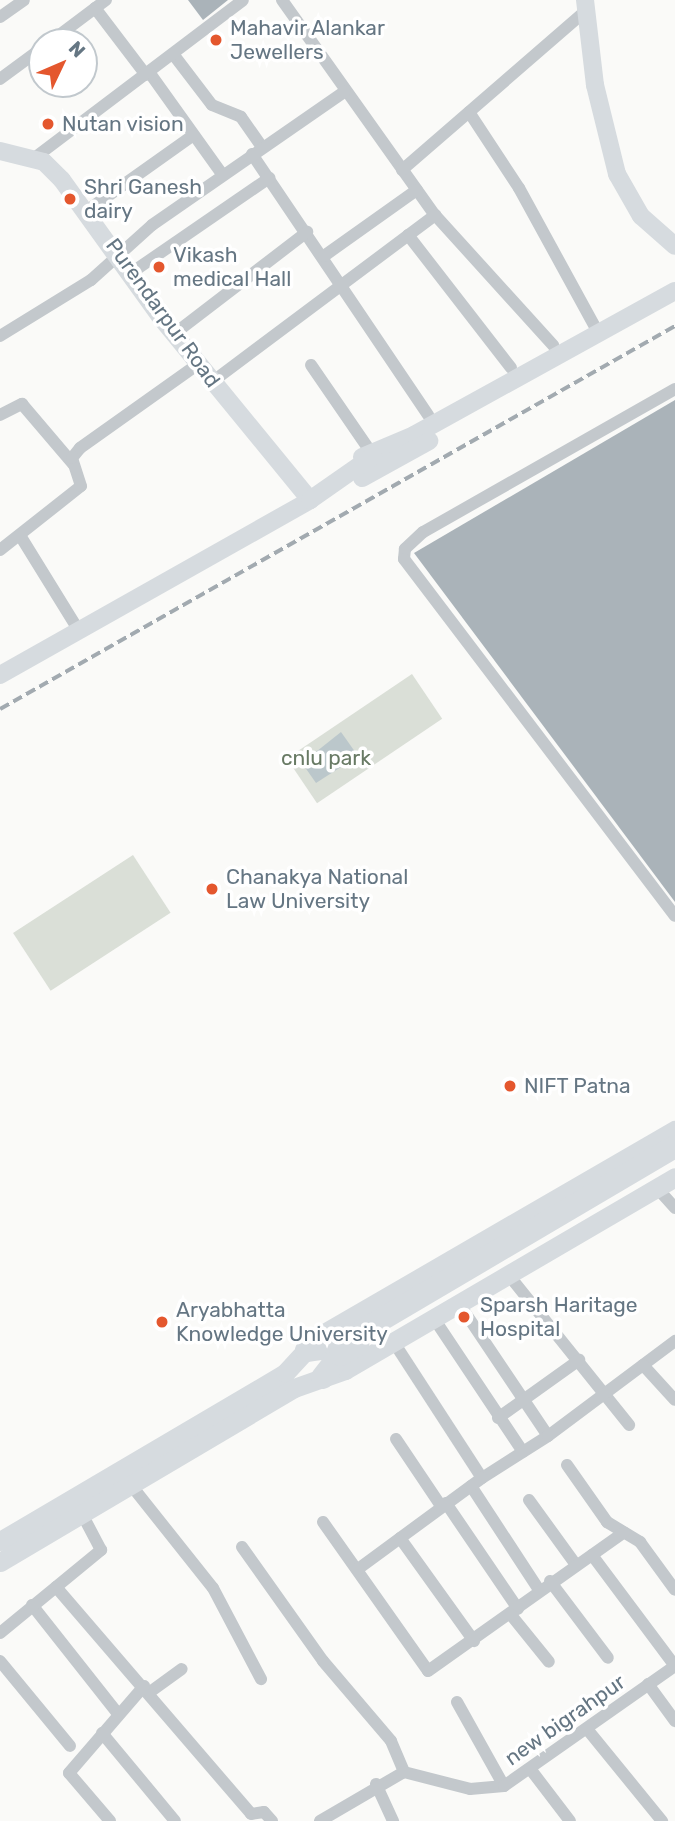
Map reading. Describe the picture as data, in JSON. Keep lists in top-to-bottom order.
{
  "streets": {
    "street": ["Purendarpur Road", "new bigrahpur"]
  },
  "parks": ["cnlu park"],
  "places": [
    "Mahavir Alankar Jewellers",
    "Nutan vision",
    "Shri Ganesh dairy",
    "Vikash medical Hall",
    "Chanakya National Law University",
    "NIFT Patna",
    "Sparsh Haritage Hospital",
    "Aryabhatta Knowledge University"
  ],
  "north": "top right"
}
